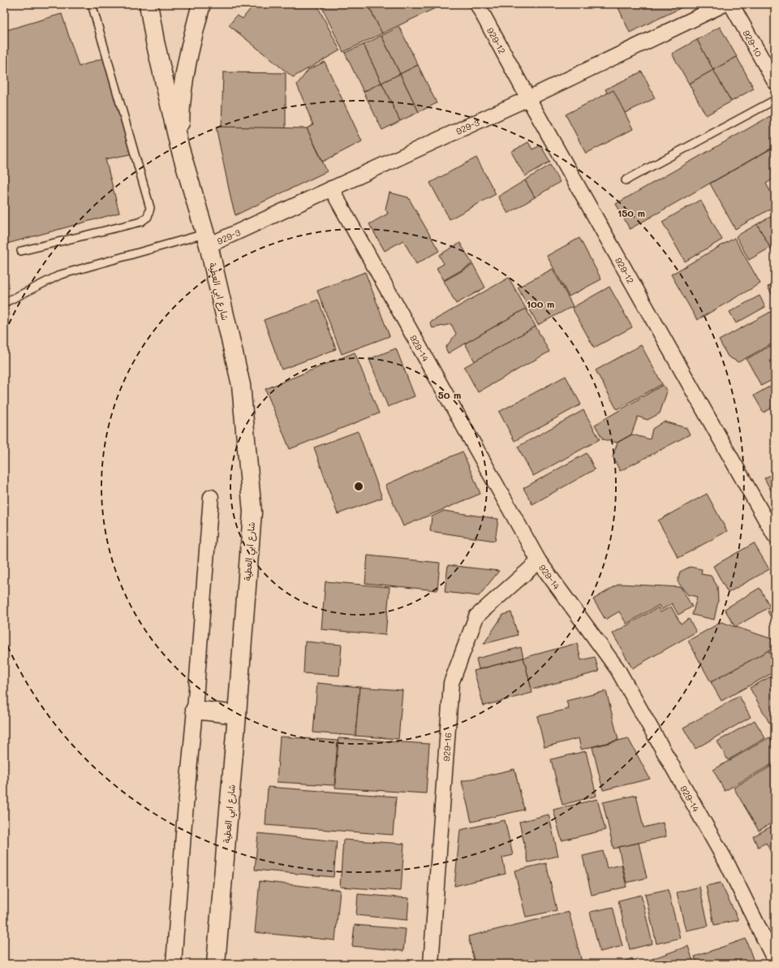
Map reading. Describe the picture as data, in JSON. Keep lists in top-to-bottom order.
{
  "streets": {
    "street": [
      "929-12",
      "929-10",
      "929-3",
      "شارع ابي العطية",
      "929-14",
      "929-16"
    ]
  },
  "crossings": [
    ["929-12", "929-3"],
    ["929-3", "شارع ابي العطية"],
    ["929-3", "929-14"],
    ["929-14", "929-16"]
  ],
  "rings": ["150 m", "100 m", "50 m"]
}
